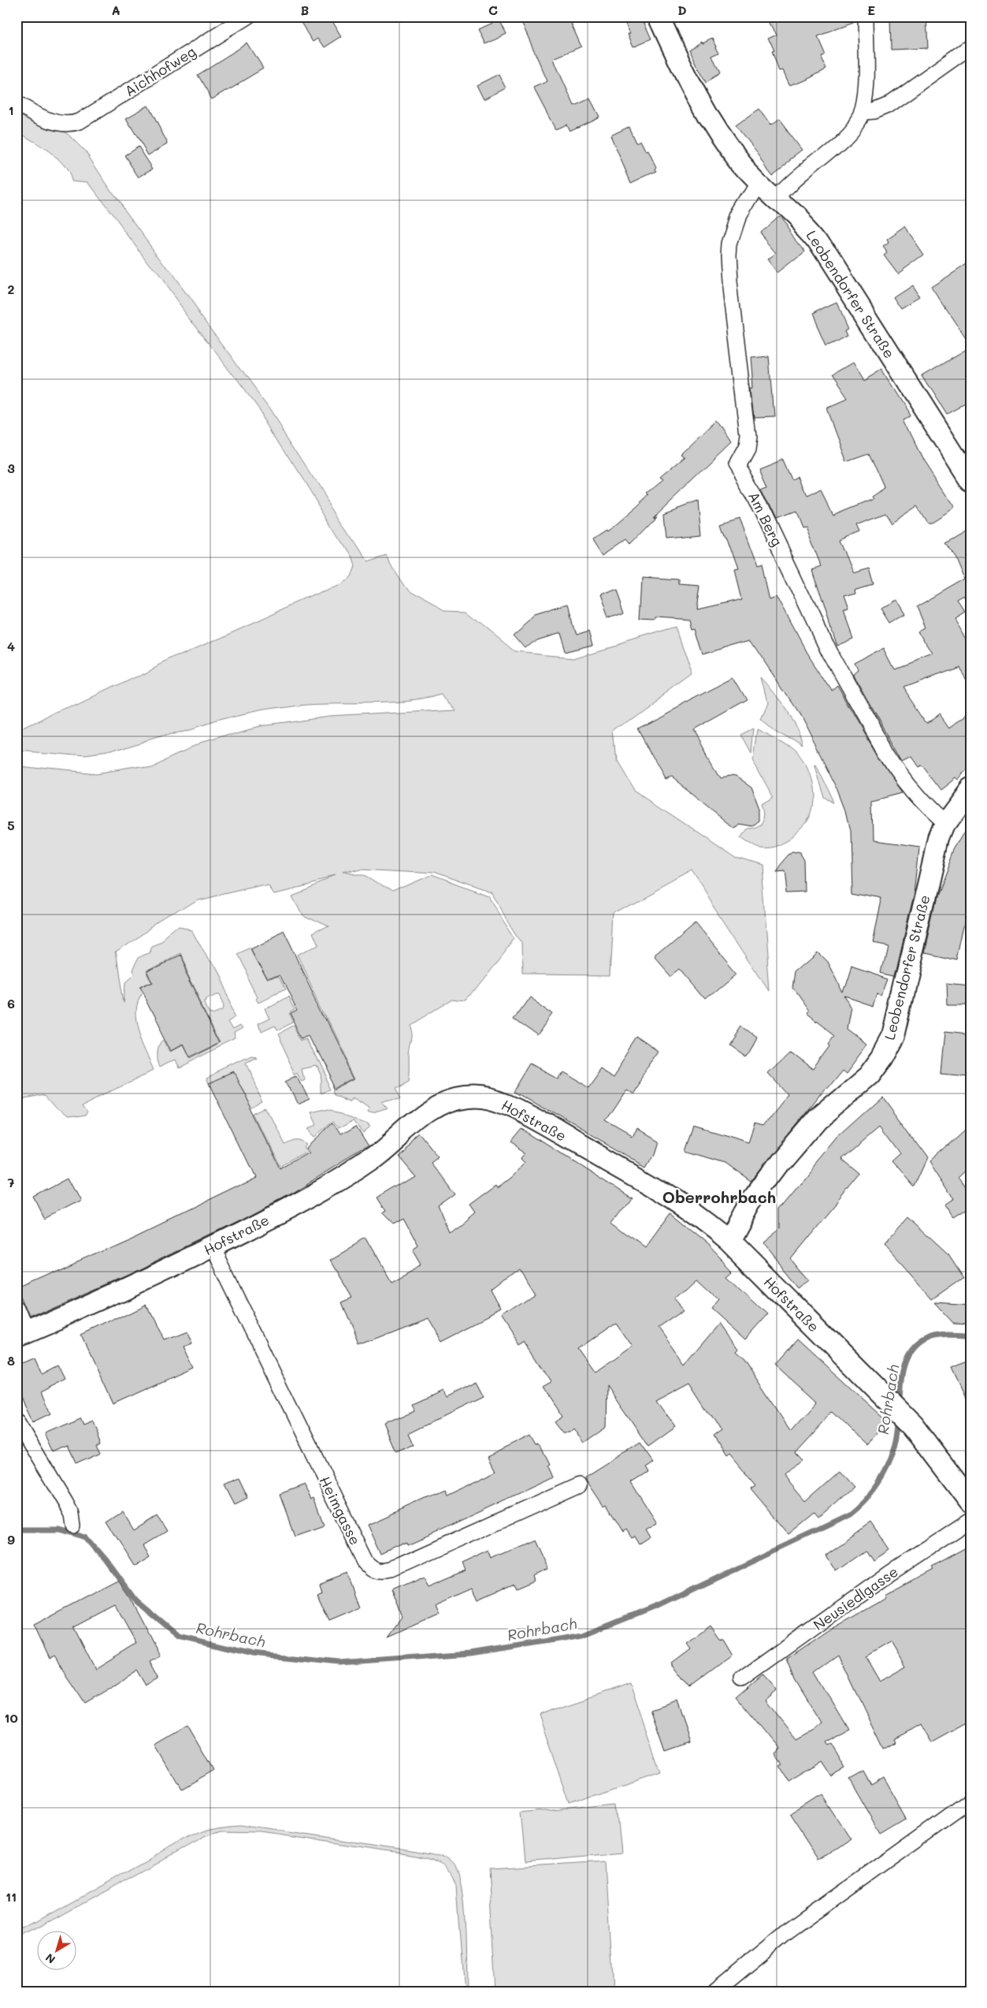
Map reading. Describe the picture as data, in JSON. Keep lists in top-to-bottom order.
{
  "streets": {
    "main road": ["Leobendorfer Straße", "Hofstraße"],
    "street": [
      "Aichhofweg",
      "Am Berg",
      "Heimgasse",
      "Neusiedlgasse"
    ]
  },
  "crossings": [
    ["Leobendorfer Straße", "Am Berg"],
    ["Leobendorfer Straße", "Hofstraße"],
    ["Hofstraße", "Heimgasse"]
  ],
  "districts": ["Oberrohrbach"],
  "water": ["Rohrbach"],
  "north": "bottom left",
  "grid": {
    "columns": [
      "A",
      "B",
      "C",
      "D",
      "E"
    ],
    "rows": [
      "1",
      "2",
      "3",
      "4",
      "5",
      "6",
      "7",
      "8",
      "9",
      "10",
      "11"
    ]
  }
}
